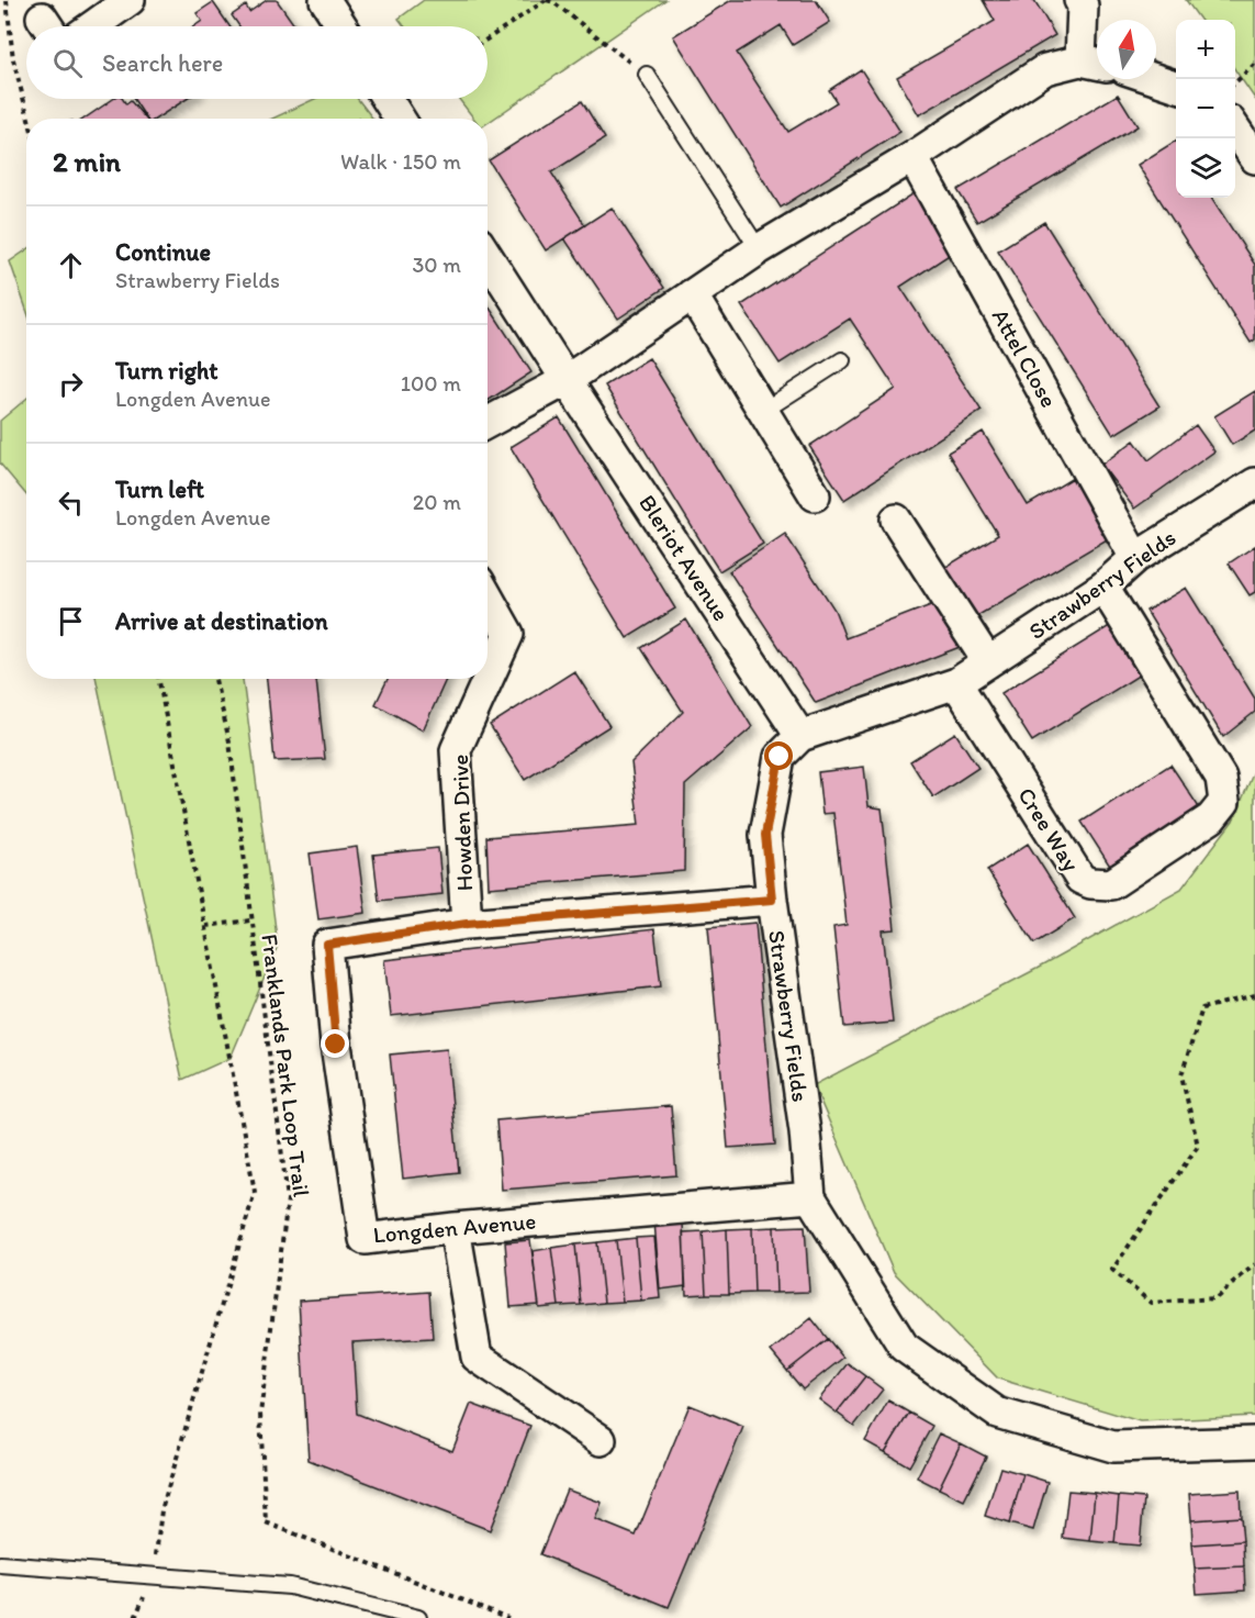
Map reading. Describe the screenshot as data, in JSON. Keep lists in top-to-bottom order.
{
  "streets": {
    "street": [
      "Attel Close",
      "Bleriot Avenue",
      "Strawberry Fields",
      "Howden Drive",
      "Cree Way",
      "Longden Avenue"
    ],
    "path": ["Franklands Park Loop Trail"]
  },
  "crossings": [
    ["Attel Close", "Strawberry Fields"],
    ["Bleriot Avenue", "Strawberry Fields"],
    ["Strawberry Fields", "Cree Way"],
    ["Strawberry Fields", "Longden Avenue"],
    ["Howden Drive", "Longden Avenue"]
  ],
  "north": "top",
  "page": {
    "map_buttons": ["+", "−"],
    "search": "Search here",
    "heading": ["2 min", "Walk · 150 m"],
    "list": [
      ["Continue", "Strawberry Fields", "30 m"],
      ["Turn right", "Longden Avenue", "100 m"],
      ["Turn left", "Longden Avenue", "20 m"],
      "Arrive at destination"
    ]
  }
}
